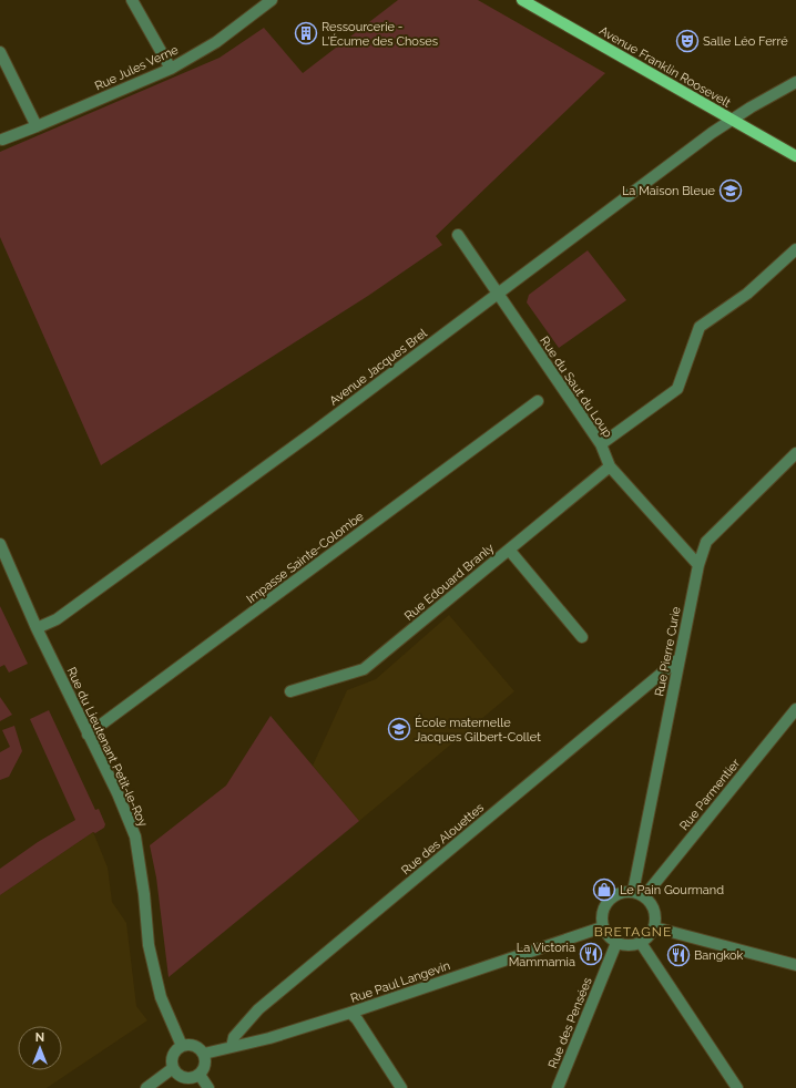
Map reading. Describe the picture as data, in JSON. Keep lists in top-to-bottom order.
{
  "streets": {
    "main road": ["Avenue Franklin Roosevelt"],
    "street": [
      "Rue Jules Verne",
      "Avenue Jacques Brel",
      "Rue du Saut du Loup",
      "Impasse Sainte-Colombe",
      "Rue Edouard Branly",
      "Rue Pierre Curie",
      "Rue du Lieutenant Petit-le-Roy",
      "Rue Parmentier",
      "Rue des Alouettes",
      "Rue Paul Langevin",
      "Rue des Pensées"
    ]
  },
  "crossings": [
    ["Avenue Franklin Roosevelt", "Avenue Jacques Brel"],
    ["Avenue Jacques Brel", "Rue du Saut du Loup"],
    ["Avenue Jacques Brel", "Rue du Lieutenant Petit-le-Roy"],
    ["Rue du Saut du Loup", "Rue Edouard Branly"],
    ["Rue du Saut du Loup", "Rue Pierre Curie"],
    ["Impasse Sainte-Colombe", "Rue du Lieutenant Petit-le-Roy"],
    ["Rue Pierre Curie", "Rue Parmentier"],
    ["Rue Pierre Curie", "Rue des Alouettes"],
    ["Rue Pierre Curie", "Rue Paul Langevin"],
    ["Rue Pierre Curie", "Rue des Pensées"],
    ["Rue du Lieutenant Petit-le-Roy", "Rue Paul Langevin"],
    ["Rue Parmentier", "Rue Paul Langevin"],
    ["Rue Parmentier", "Rue des Pensées"],
    ["Rue des Alouettes", "Rue Paul Langevin"],
    ["Rue Paul Langevin", "Rue des Pensées"]
  ],
  "districts": ["BRETAGNE"],
  "places": {
    "building": ["Ressourcerie - L'Écume des Choses"],
    "theatre": ["Salle Léo Ferré"],
    "school or university": ["La Maison Bleue", "École maternelle Jacques Gilbert-Collet"],
    "shop": ["Le Pain Gourmand"],
    "restaurant": ["La Victoria Mammamia", "Bangkok"]
  },
  "north": "top"
}
